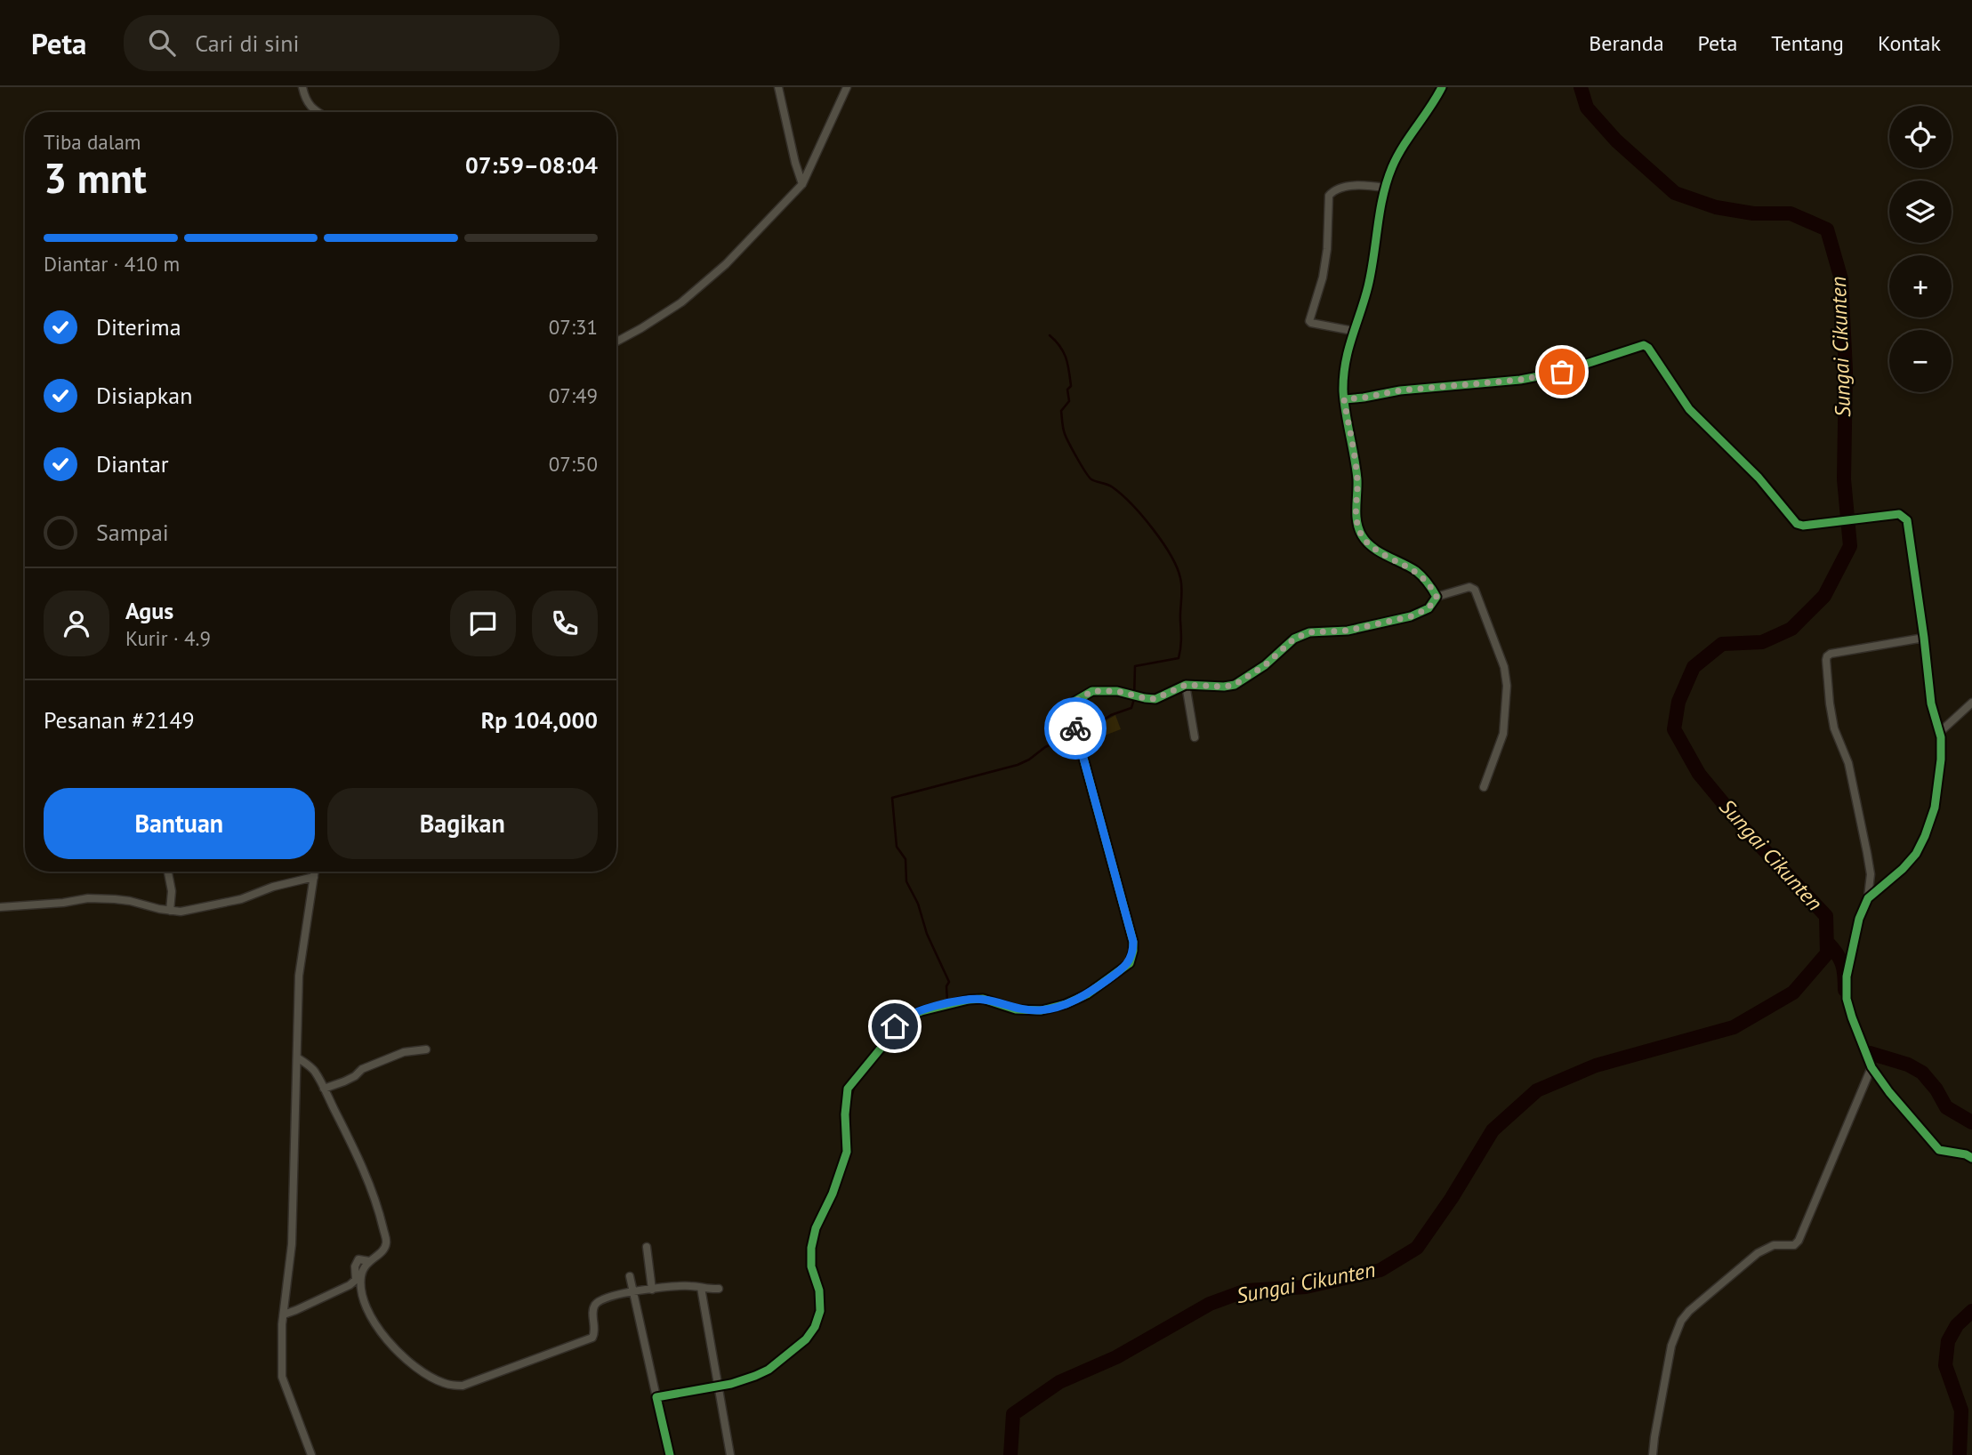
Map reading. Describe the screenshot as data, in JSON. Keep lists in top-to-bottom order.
{
  "water": ["Sungai Cikunten"],
  "page": {
    "header": "Peta",
    "search": "Cari di sini",
    "nav": [
      "Beranda",
      "Peta",
      "Tentang",
      "Kontak"
    ],
    "map_buttons": ["+", "−"],
    "heading": ["3 mnt", "Tiba dalam", "07:59–08:04"],
    "panel": [
      "Agus",
      "Kurir · 4.9",
      "Pesanan #2149",
      "Rp 104,000"
    ],
    "bar": "Diantar · 410 m",
    "list": [
      ["Diterima", "07:31"],
      ["Disiapkan", "07:49"],
      ["Diantar", "07:50"],
      "Sampai"
    ],
    "buttons": ["Bantuan", "Bagikan"]
  }
}
